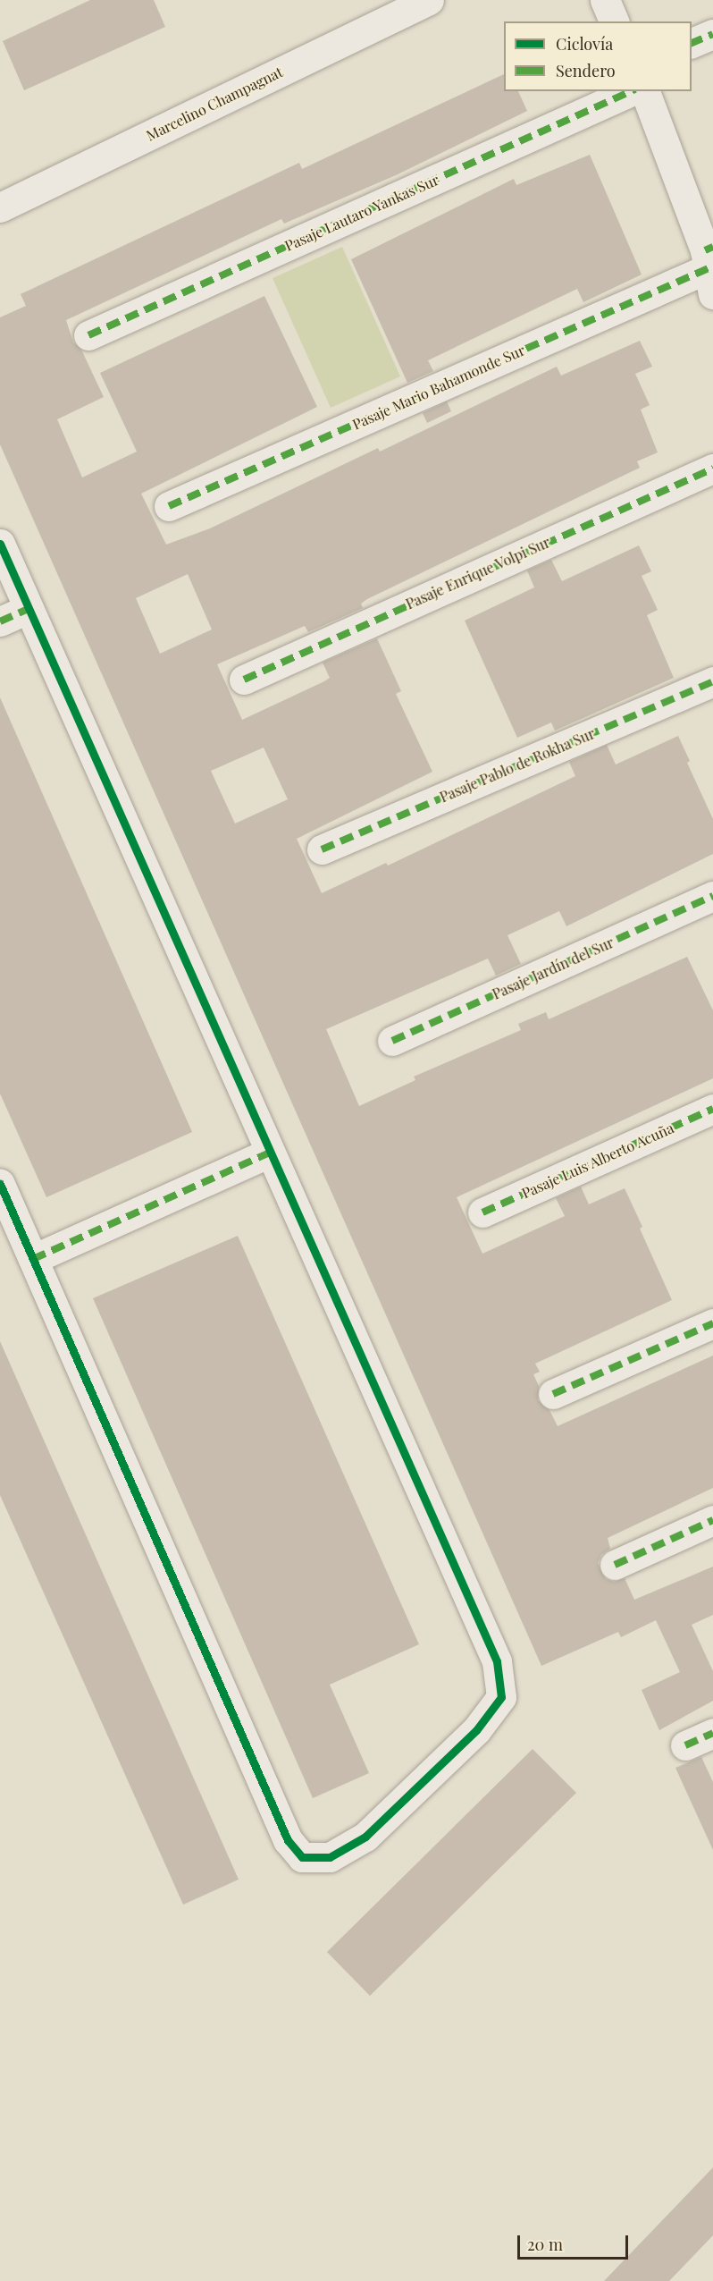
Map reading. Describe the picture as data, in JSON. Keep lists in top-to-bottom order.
{
  "streets": {
    "street": [
      "Marcelino Champagnat",
      "Pasaje Lautaro Yankas Sur",
      "Pasaje Mario Bahamonde Sur",
      "Pasaje Enrique Volpi Sur",
      "Pasaje Pablo de Rokha Sur",
      "Pasaje Jardín del Sur",
      "Pasaje Luis Alberto Acuña"
    ]
  },
  "legend": ["Ciclovía", "Sendero"],
  "scale_bar": "20 m"
}
